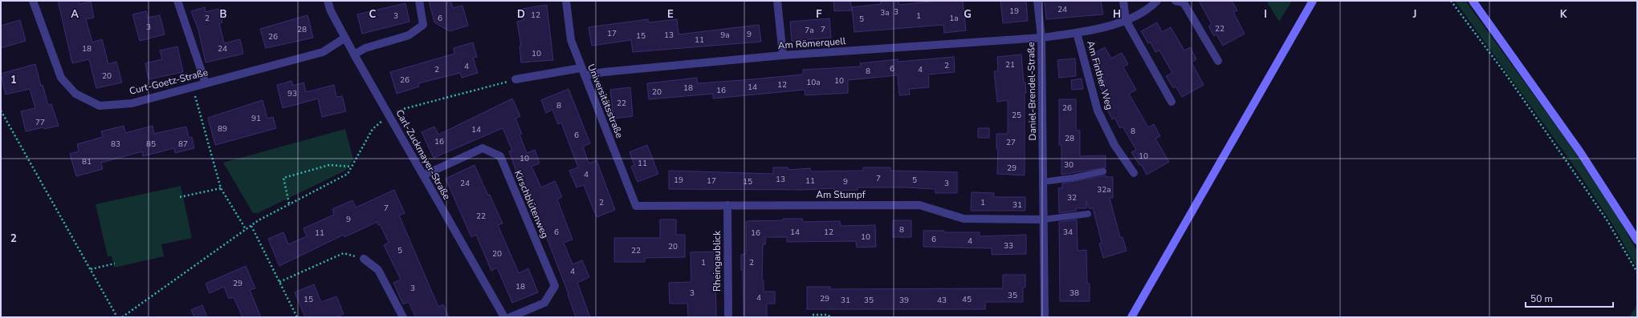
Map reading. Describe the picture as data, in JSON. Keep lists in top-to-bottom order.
{
  "streets": {
    "street": [
      "Am Römerquell",
      "Am Finther Weg",
      "Curt-Goetz-Straße",
      "Daniel-Brendel-Straße",
      "Universitätsstraße",
      "Carl-Zuckmayer-Straße",
      "Am Stumpf",
      "Kirschblütenweg",
      "Rheingaublick"
    ]
  },
  "crossings": [
    ["Am Römerquell", "Am Finther Weg"],
    ["Am Römerquell", "Daniel-Brendel-Straße"],
    ["Am Römerquell", "Universitätsstraße"],
    ["Am Finther Weg", "Daniel-Brendel-Straße"],
    ["Curt-Goetz-Straße", "Carl-Zuckmayer-Straße"],
    ["Daniel-Brendel-Straße", "Am Stumpf"],
    ["Universitätsstraße", "Am Stumpf"],
    ["Carl-Zuckmayer-Straße", "Kirschblütenweg"],
    ["Am Stumpf", "Rheingaublick"]
  ],
  "house_numbers": [
    "24",
    "19",
    "3",
    "3a",
    "12",
    "3",
    "1",
    "2",
    "6",
    "1a",
    "5",
    "3",
    "22",
    "28",
    "7",
    "7a",
    "17",
    "9",
    "13",
    "9a",
    "15",
    "26",
    "11",
    "18",
    "24",
    "10",
    "21",
    "2",
    "4",
    "6",
    "2",
    "4",
    "8",
    "20",
    "26",
    "10",
    "10a",
    "12",
    "14",
    "18",
    "16",
    "20",
    "93",
    "22",
    "8",
    "26",
    "25",
    "91",
    "77",
    "89",
    "14",
    "8",
    "6",
    "28",
    "16",
    "27",
    "83",
    "85",
    "87",
    "10",
    "10",
    "81",
    "11",
    "30",
    "29",
    "4",
    "7",
    "13",
    "19",
    "5",
    "17",
    "11",
    "15",
    "9",
    "24",
    "3",
    "32a",
    "32",
    "2",
    "1",
    "31",
    "7",
    "22",
    "9",
    "8",
    "6",
    "14",
    "12",
    "34",
    "11",
    "16",
    "10",
    "6",
    "4",
    "33",
    "20",
    "5",
    "22",
    "20",
    "1",
    "2",
    "4",
    "29",
    "18",
    "3",
    "3",
    "38",
    "35",
    "4",
    "29",
    "15",
    "45",
    "31",
    "35",
    "39",
    "43"
  ],
  "scale_bar": "50 m",
  "grid": {
    "columns": [
      "A",
      "B",
      "C",
      "D",
      "E",
      "F",
      "G",
      "H",
      "I",
      "J",
      "K"
    ],
    "rows": ["1", "2"]
  }
}
